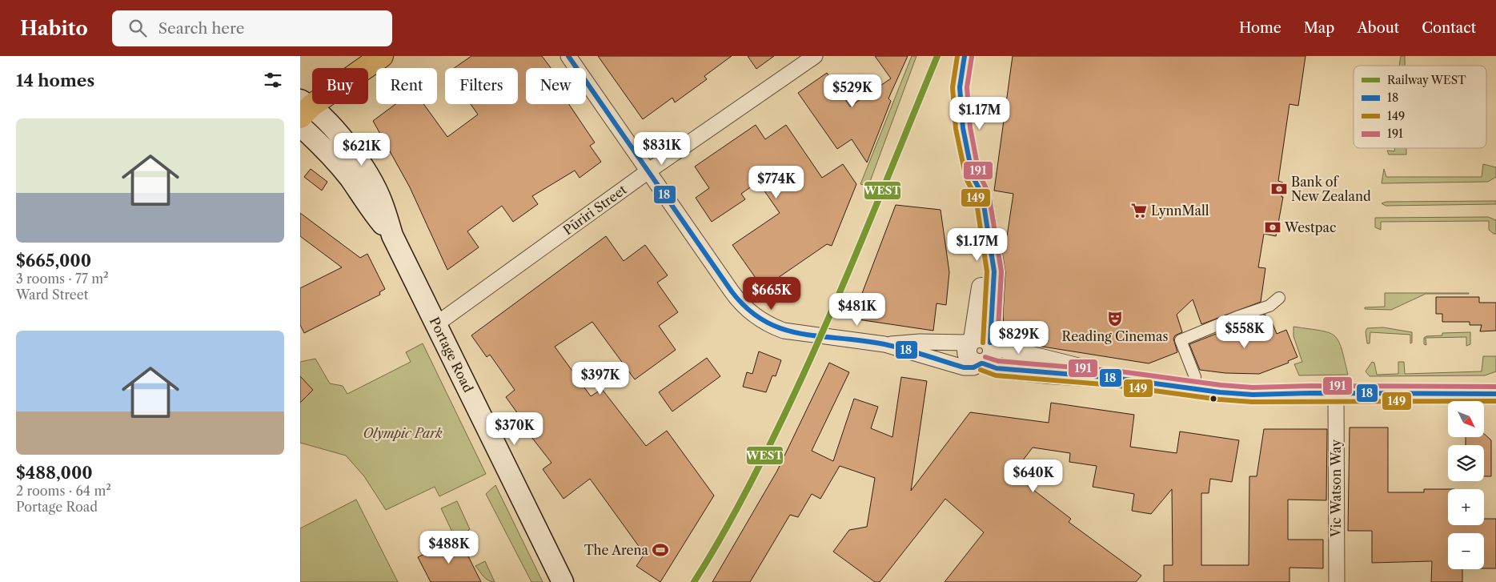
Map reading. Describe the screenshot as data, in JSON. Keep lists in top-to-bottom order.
{
  "streets": {
    "main road": ["Portage Road"],
    "street": ["Pūriri Street", "Vic Watson Way"]
  },
  "crossings": [
    ["Pūriri Street", "Portage Road"]
  ],
  "parks": ["Olympic Park"],
  "places": {
    "bank": ["Bank of New Zealand", "Westpac"],
    "supermarket": ["LynnMall"],
    "theatre": ["Reading Cinemas"],
    "sports": ["The Arena"]
  },
  "lines": [
    "rail line WEST",
    "transit line 18",
    "transit line 149",
    "transit line 191"
  ],
  "legend": [
    "Railway WEST",
    "18",
    "149",
    "191"
  ],
  "north": "bottom right",
  "page": {
    "header": "Habito",
    "search": "Search here",
    "nav": [
      "Home",
      "Map",
      "About",
      "Contact"
    ],
    "heading": "14 homes",
    "chip": [
      "Buy",
      "Rent",
      "Filters",
      "New"
    ],
    "price": [
      "$529K",
      "$1.17M",
      "$831K",
      "$621K",
      "$774K",
      "$1.17M",
      "$665K",
      "$481K",
      "$558K",
      "$829K",
      "$397K",
      "$370K",
      "$640K",
      "$488K"
    ],
    "list": [
      {
        "name": "$665,000",
        "note": "3 rooms · 77 m² · Ward Street"
      },
      {
        "name": "$488,000",
        "note": "2 rooms · 64 m² · Portage Road"
      }
    ],
    "map_buttons": ["+", "−"]
  }
}
